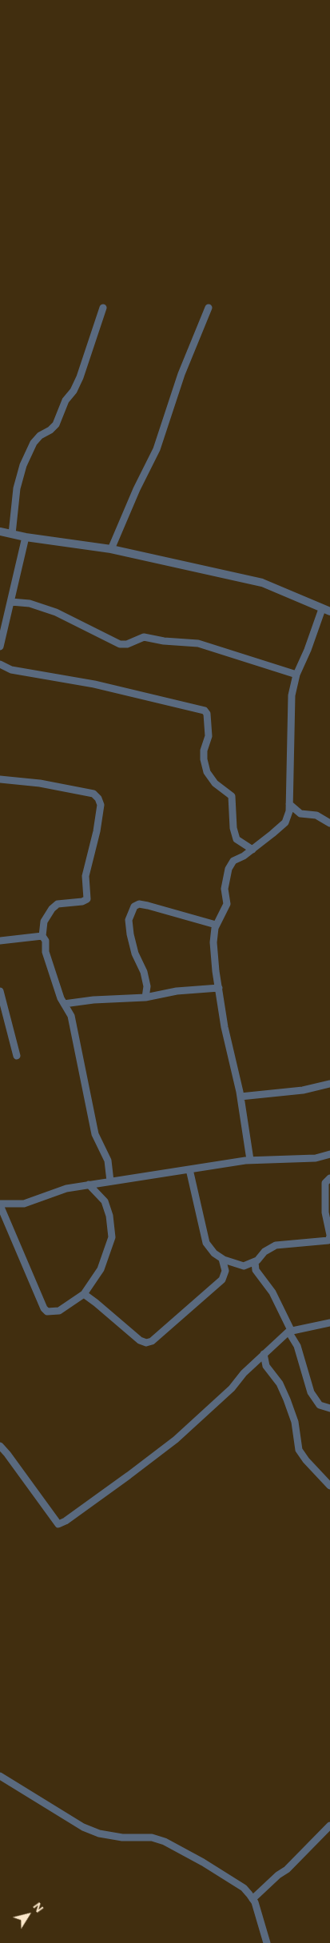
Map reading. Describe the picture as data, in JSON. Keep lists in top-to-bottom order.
{
  "north": "top right"
}
